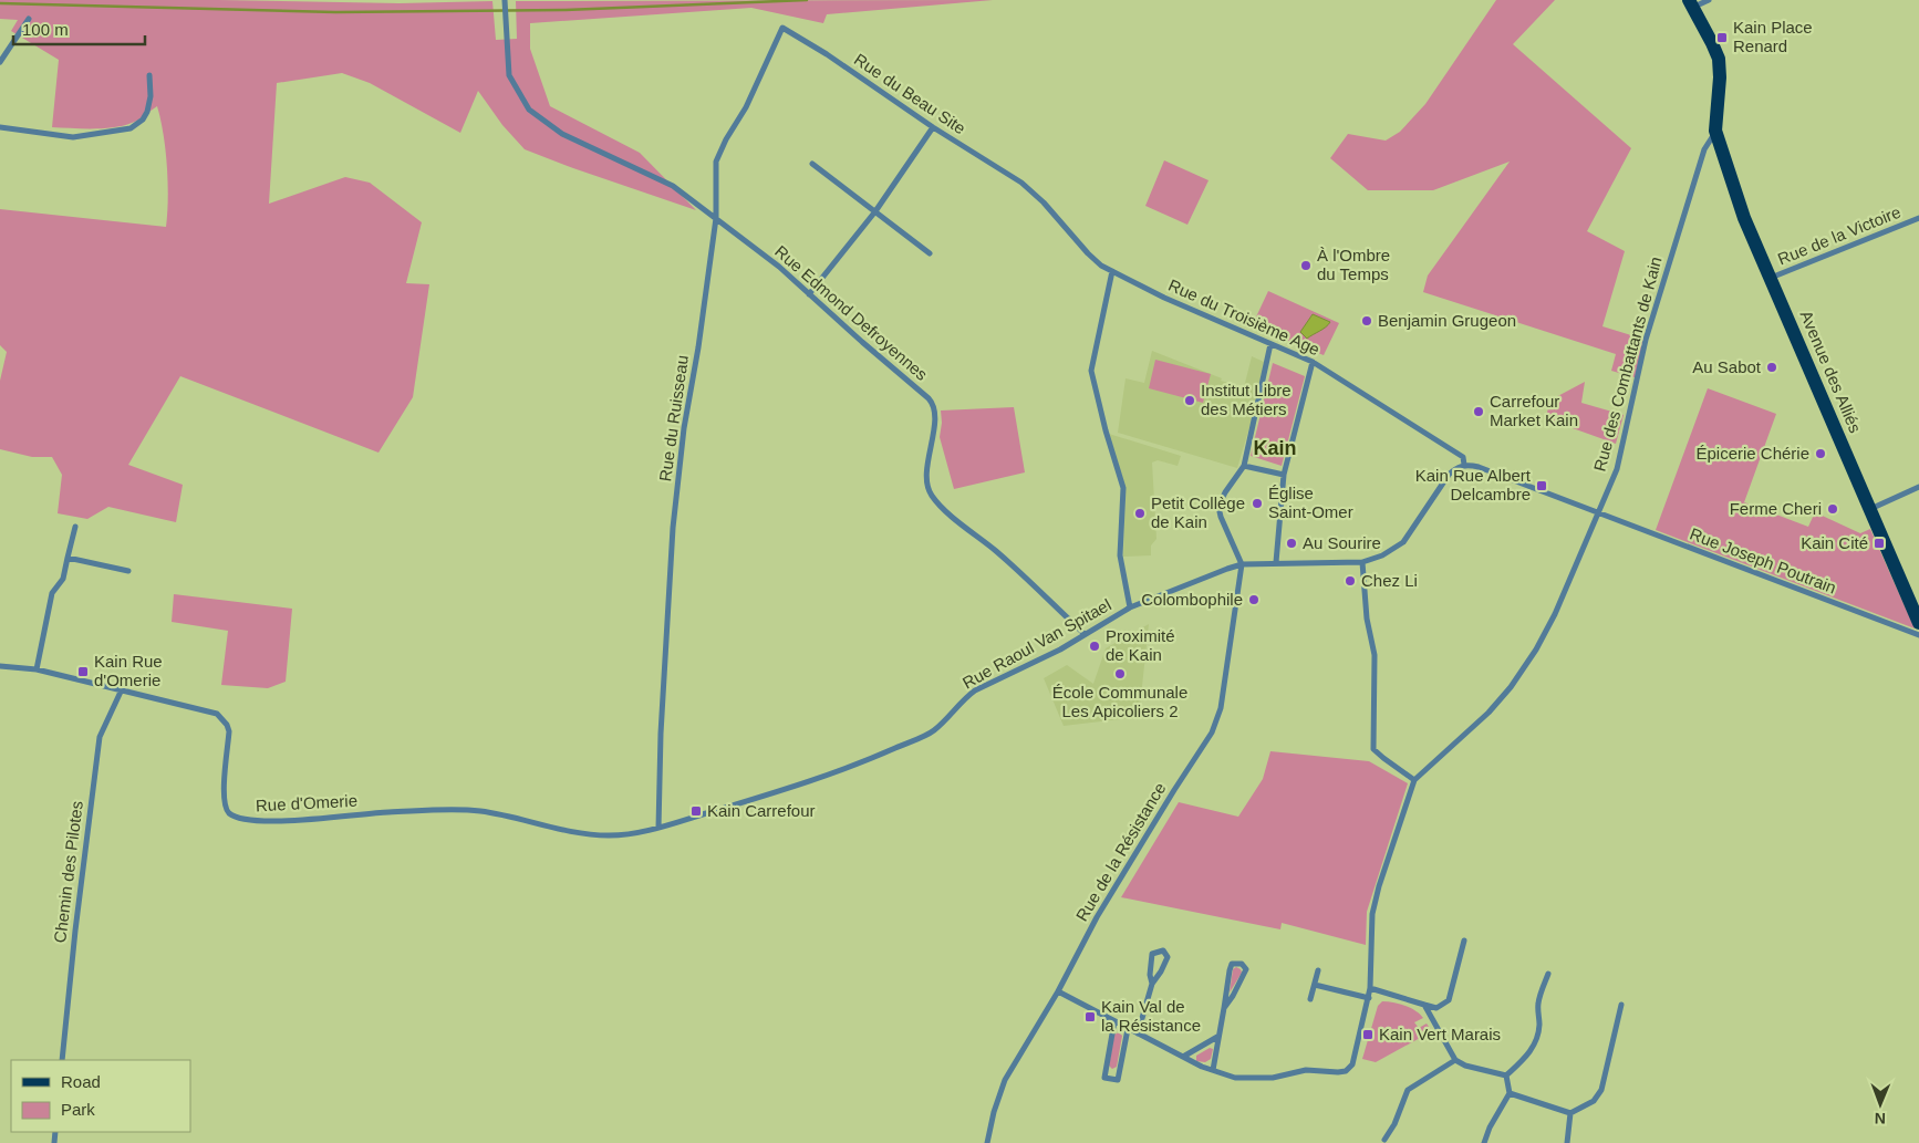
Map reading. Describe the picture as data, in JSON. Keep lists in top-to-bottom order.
{
  "streets": {
    "main road": ["Avenue des Alliés"],
    "street": [
      "Rue du Beau Site",
      "Rue de la Victoire",
      "Rue Edmond Defroyennes",
      "Rue du Troisième Age",
      "Rue des Combattants de Kain",
      "Rue du Ruisseau",
      "Rue Joseph Poutrain",
      "Rue Raoul Van Spitael",
      "Rue d'Omerie",
      "Rue de la Résistance",
      "Chemin des Pilotes"
    ]
  },
  "crossings": [
    ["Rue du Beau Site", "Rue du Troisième Age"],
    ["Rue du Beau Site", "Rue du Ruisseau"],
    ["Rue de la Victoire", "Avenue des Alliés"],
    ["Rue Edmond Defroyennes", "Rue du Ruisseau"],
    ["Rue Edmond Defroyennes", "Rue Raoul Van Spitael"],
    ["Rue du Troisième Age", "Rue Joseph Poutrain"],
    ["Rue des Combattants de Kain", "Avenue des Alliés"],
    ["Rue des Combattants de Kain", "Rue Joseph Poutrain"],
    ["Rue du Ruisseau", "Rue Raoul Van Spitael"],
    ["Rue Raoul Van Spitael", "Rue d'Omerie"],
    ["Rue Raoul Van Spitael", "Rue de la Résistance"],
    ["Rue d'Omerie", "Chemin des Pilotes"]
  ],
  "districts": ["Kain"],
  "places": {
    "transit": [
      "Kain Place Renard",
      "Kain Rue Albert Delcambre",
      "Kain Cité",
      "Kain Rue d'Omerie",
      "Kain Carrefour",
      "Kain Val de la Résistance",
      "Kain Vert Marais"
    ],
    "other": [
      "À l'Ombre du Temps",
      "Benjamin Grugeon",
      "Au Sabot",
      "Institut Libre des Métiers",
      "Carrefour Market Kain",
      "Épicerie Chérie",
      "Église Saint-Omer",
      "Ferme Cheri",
      "Petit Collège de Kain",
      "Au Sourire",
      "Chez Li",
      "Colombophile",
      "Proximité de Kain",
      "École Communale Les Apicoliers 2"
    ]
  },
  "legend": ["Road", "Park"],
  "scale_bar": "100 m",
  "north": "bottom"
}
